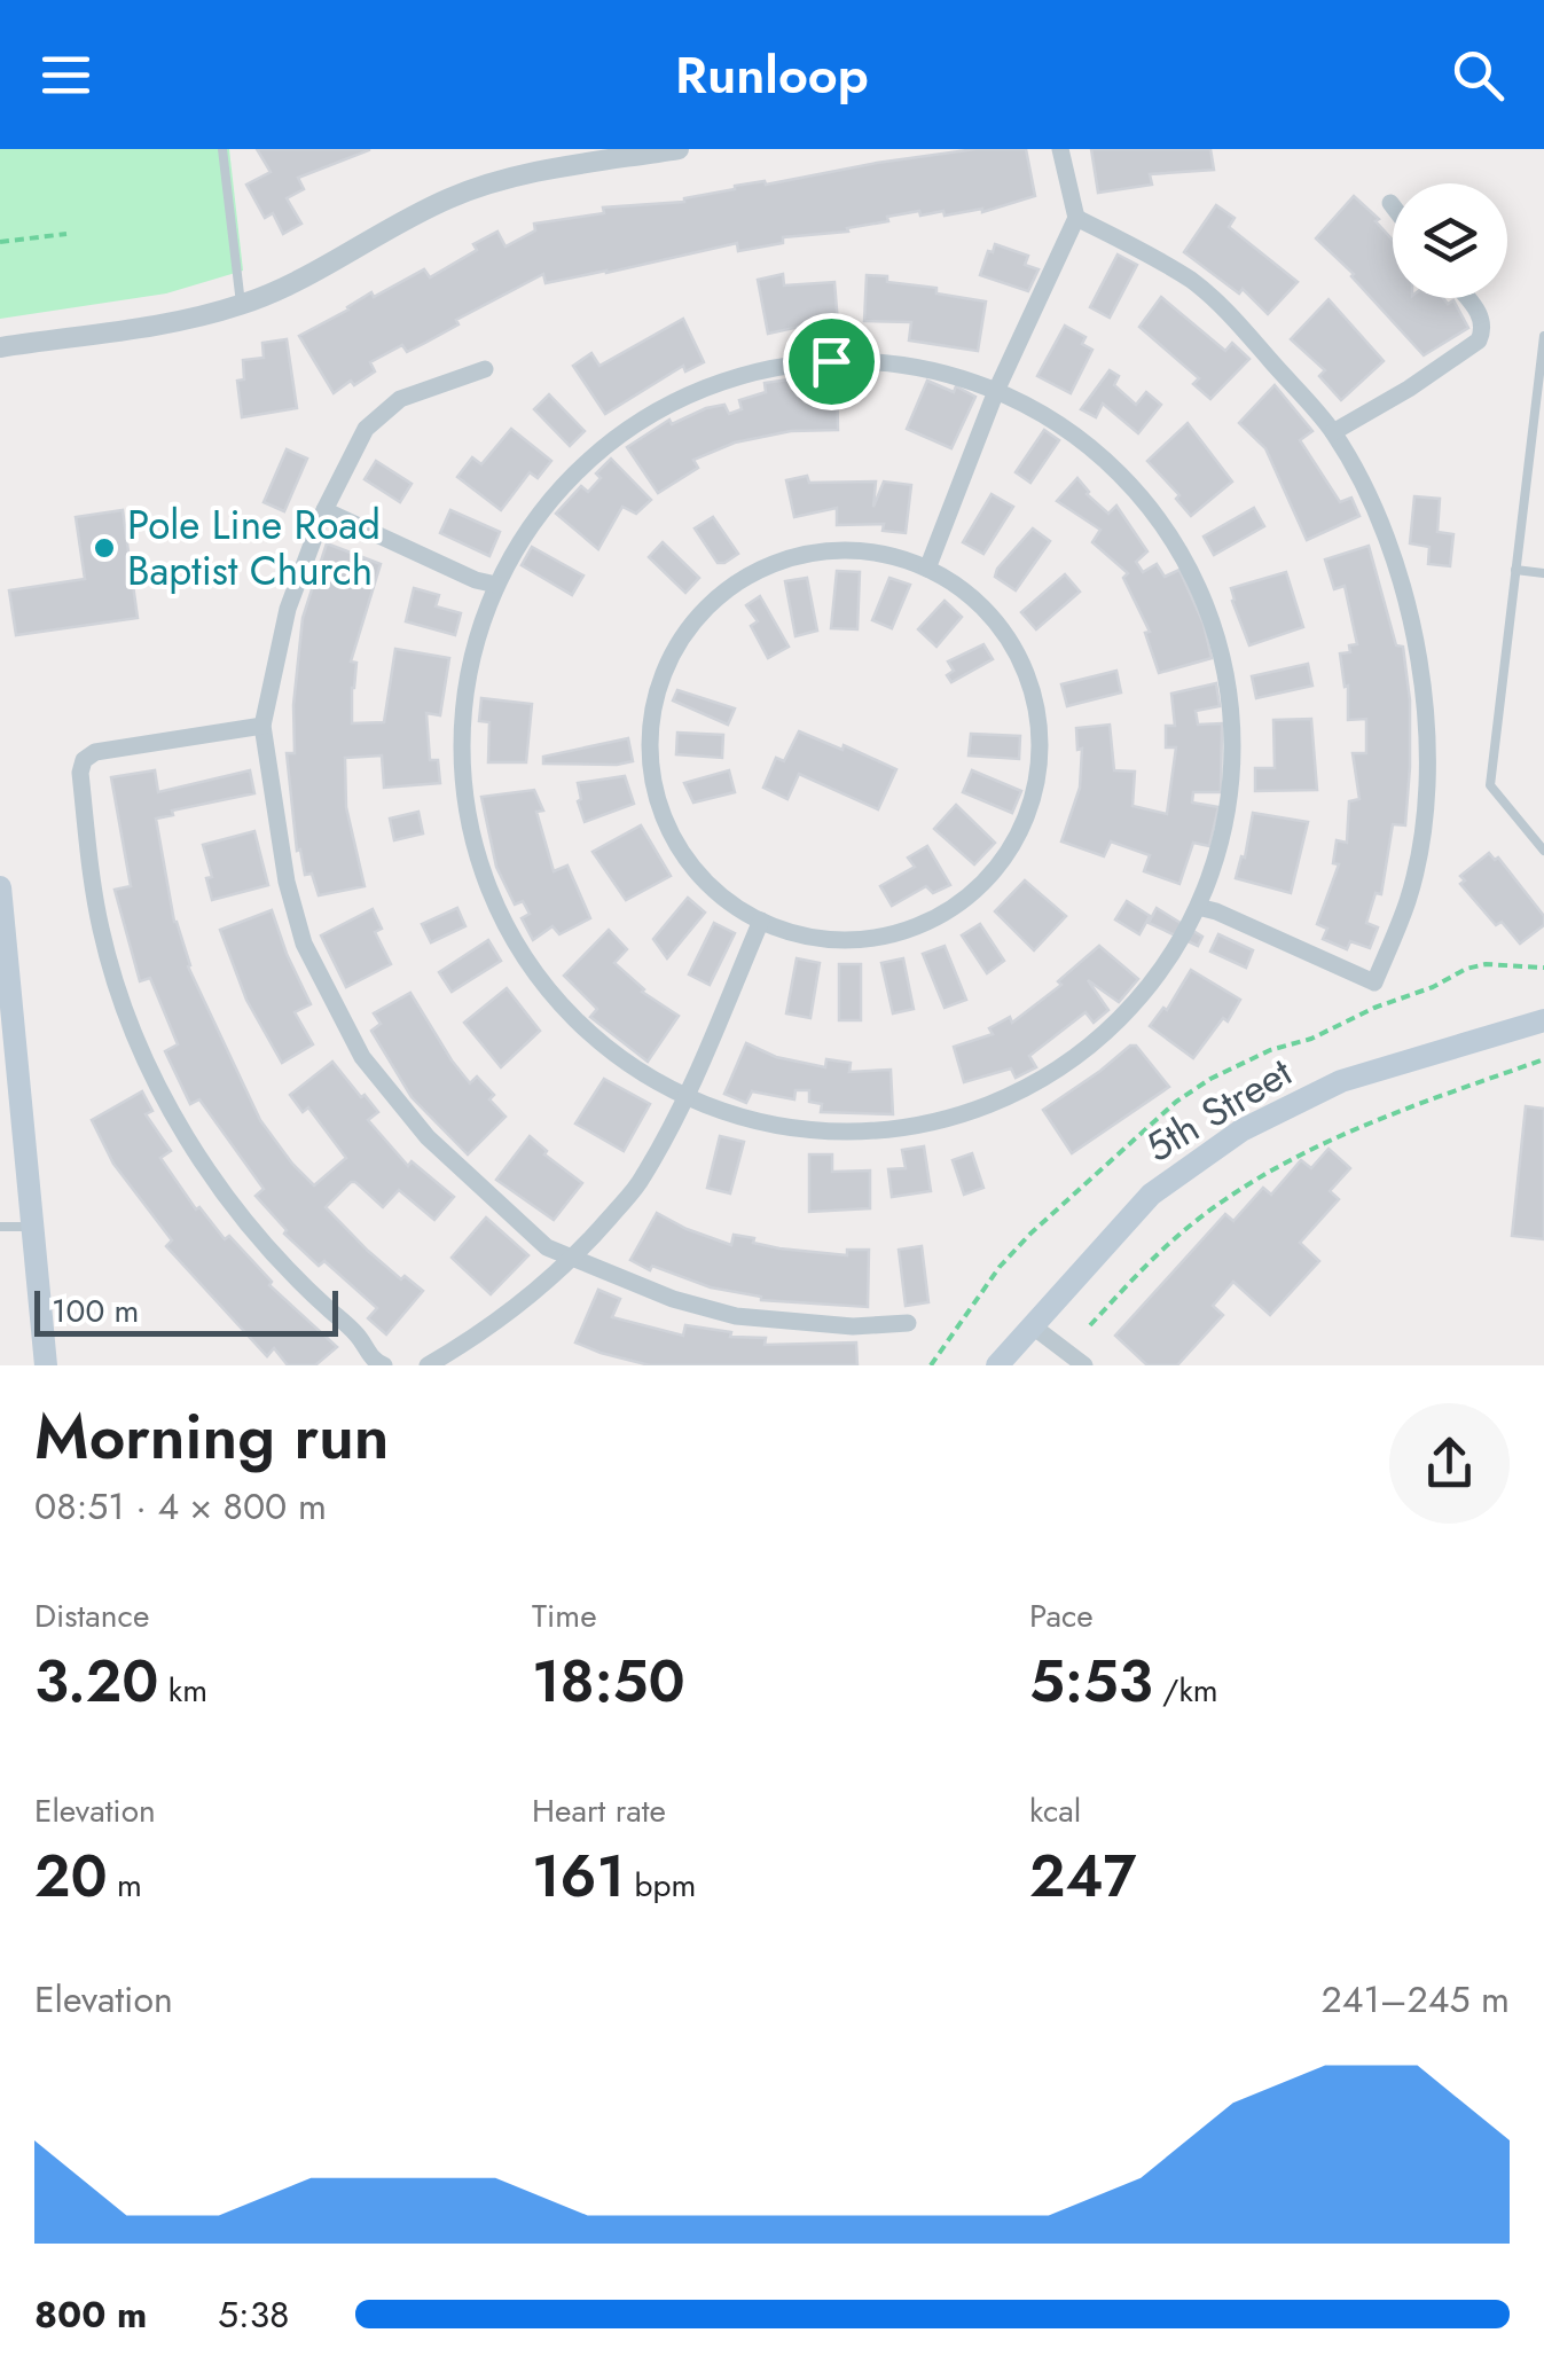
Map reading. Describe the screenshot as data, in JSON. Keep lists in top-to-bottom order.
{
  "streets": {
    "main road": ["5th Street"]
  },
  "places": ["Pole Line Road Baptist Church"],
  "scale_bar": "100 m",
  "page": {
    "header": "Runloop",
    "scale": "100 m",
    "heading": ["Morning run", "08:51 · 4 × 800 m"],
    "stats": [
      ["Distance", "3.20 km"],
      ["Time", "18:50"],
      ["Pace", "5:53 /km"],
      ["Elevation", "20 m"],
      ["Heart rate", "161 bpm"],
      ["kcal", "247"]
    ],
    "chart": ["Elevation", "241–245 m"],
    "list": [
      {
        "name": "800 m",
        "note": "5:38"
      }
    ]
  }
}
